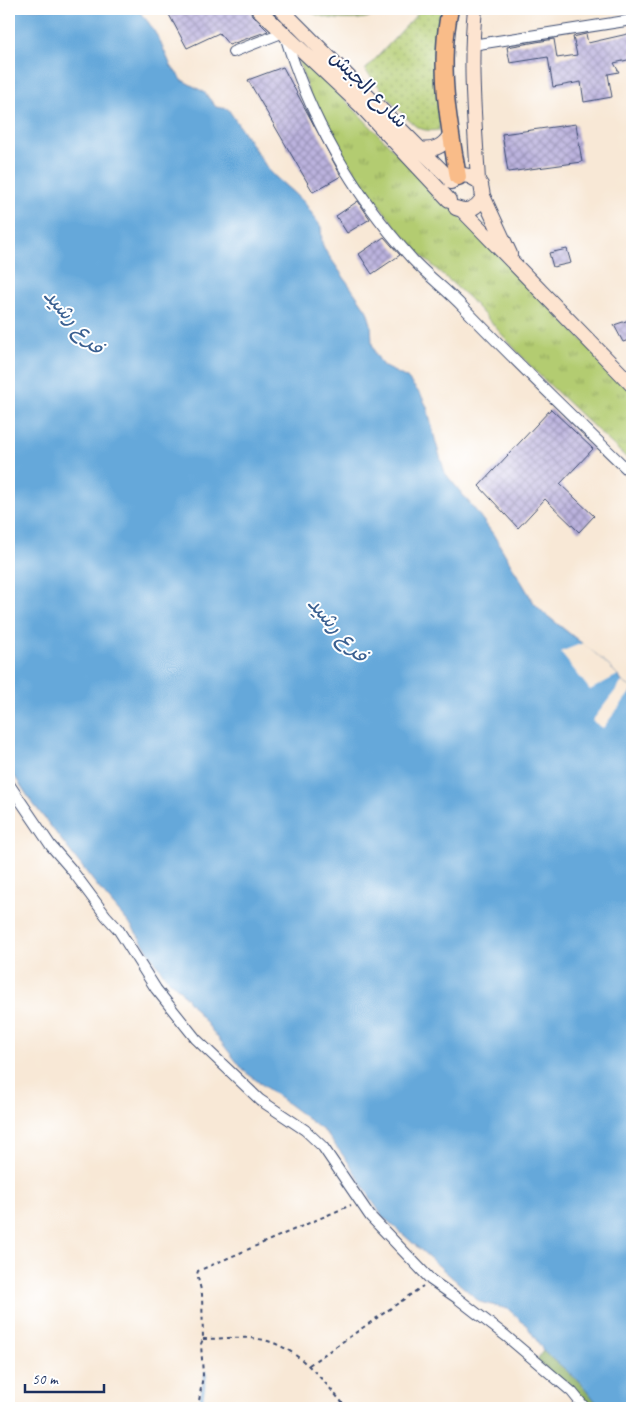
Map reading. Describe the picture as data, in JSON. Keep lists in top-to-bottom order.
{
  "streets": {
    "main road": ["شارع الجيش"]
  },
  "water": ["فرع رشيد"],
  "scale_bar": "50 m"
}
